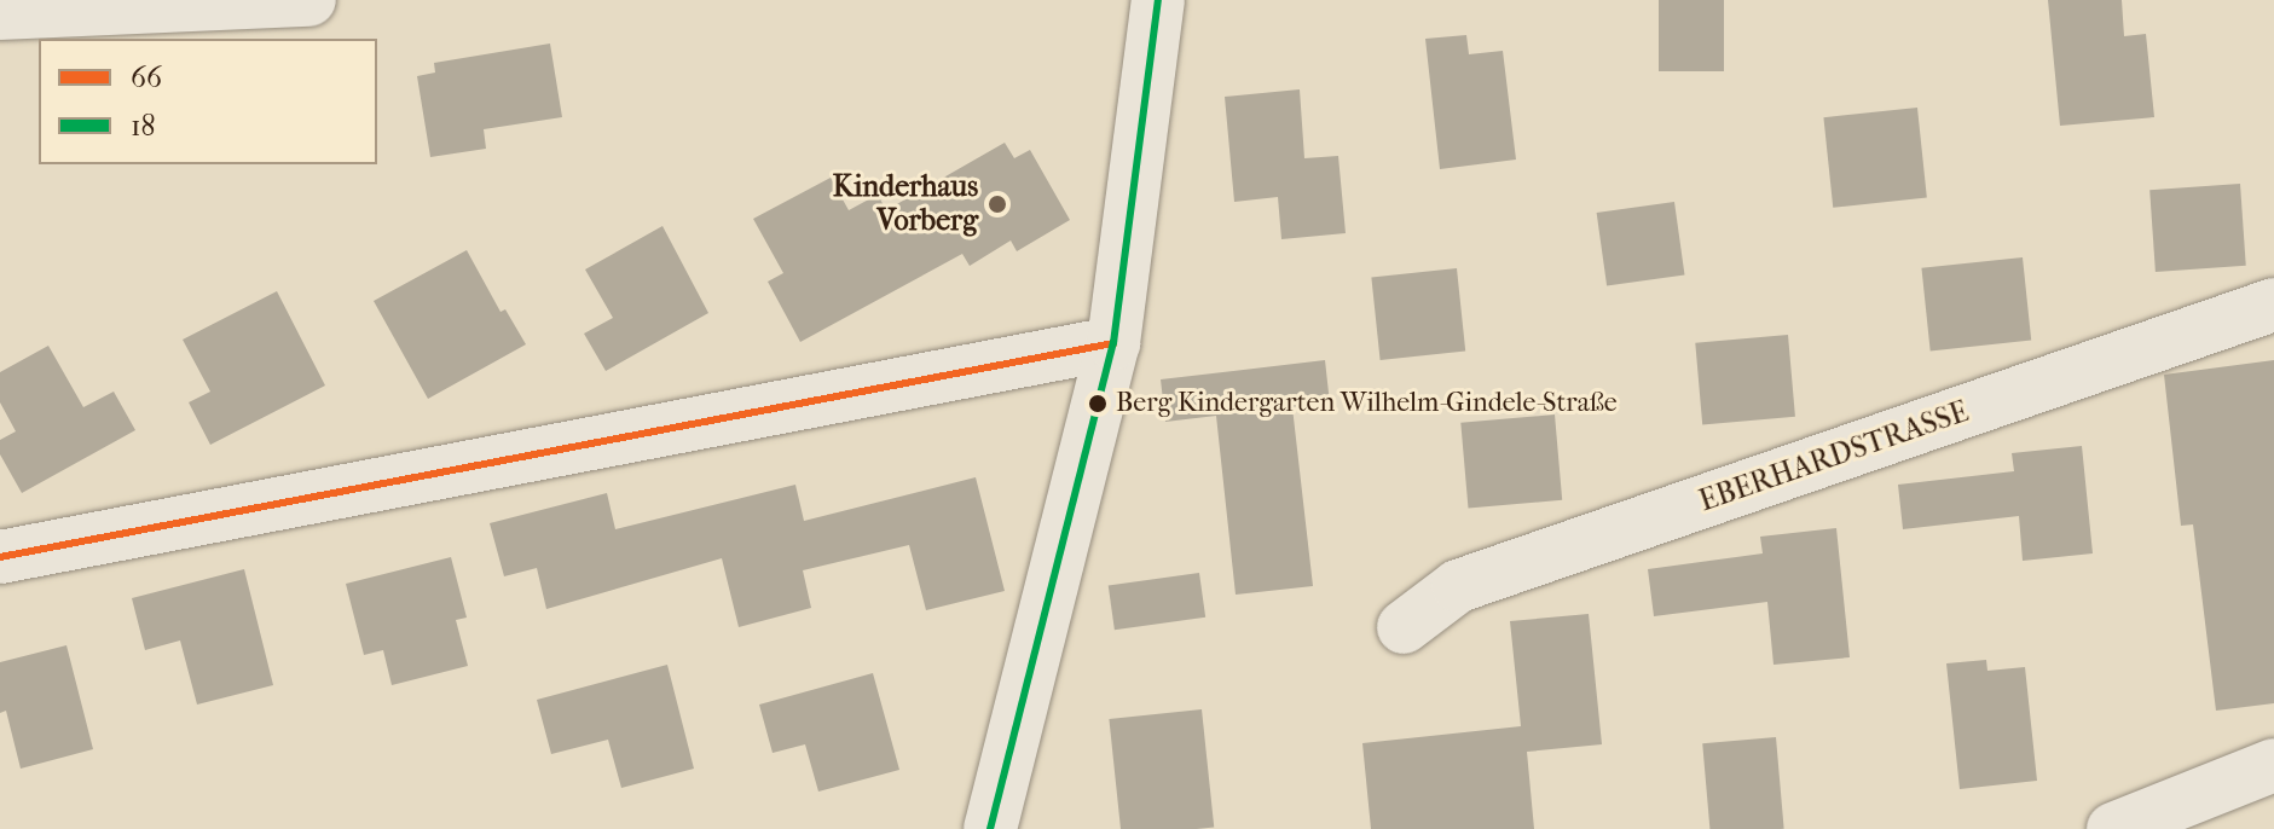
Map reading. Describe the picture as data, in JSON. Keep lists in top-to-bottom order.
{
  "streets": {
    "street": ["EBERHARDSTRASSE"]
  },
  "places": ["Kinderhaus Vorberg", "Berg Kindergarten Wilhelm-Gindele-Straße"],
  "lines": ["transit line 18", "transit line 66"],
  "legend": ["66", "18"]
}
